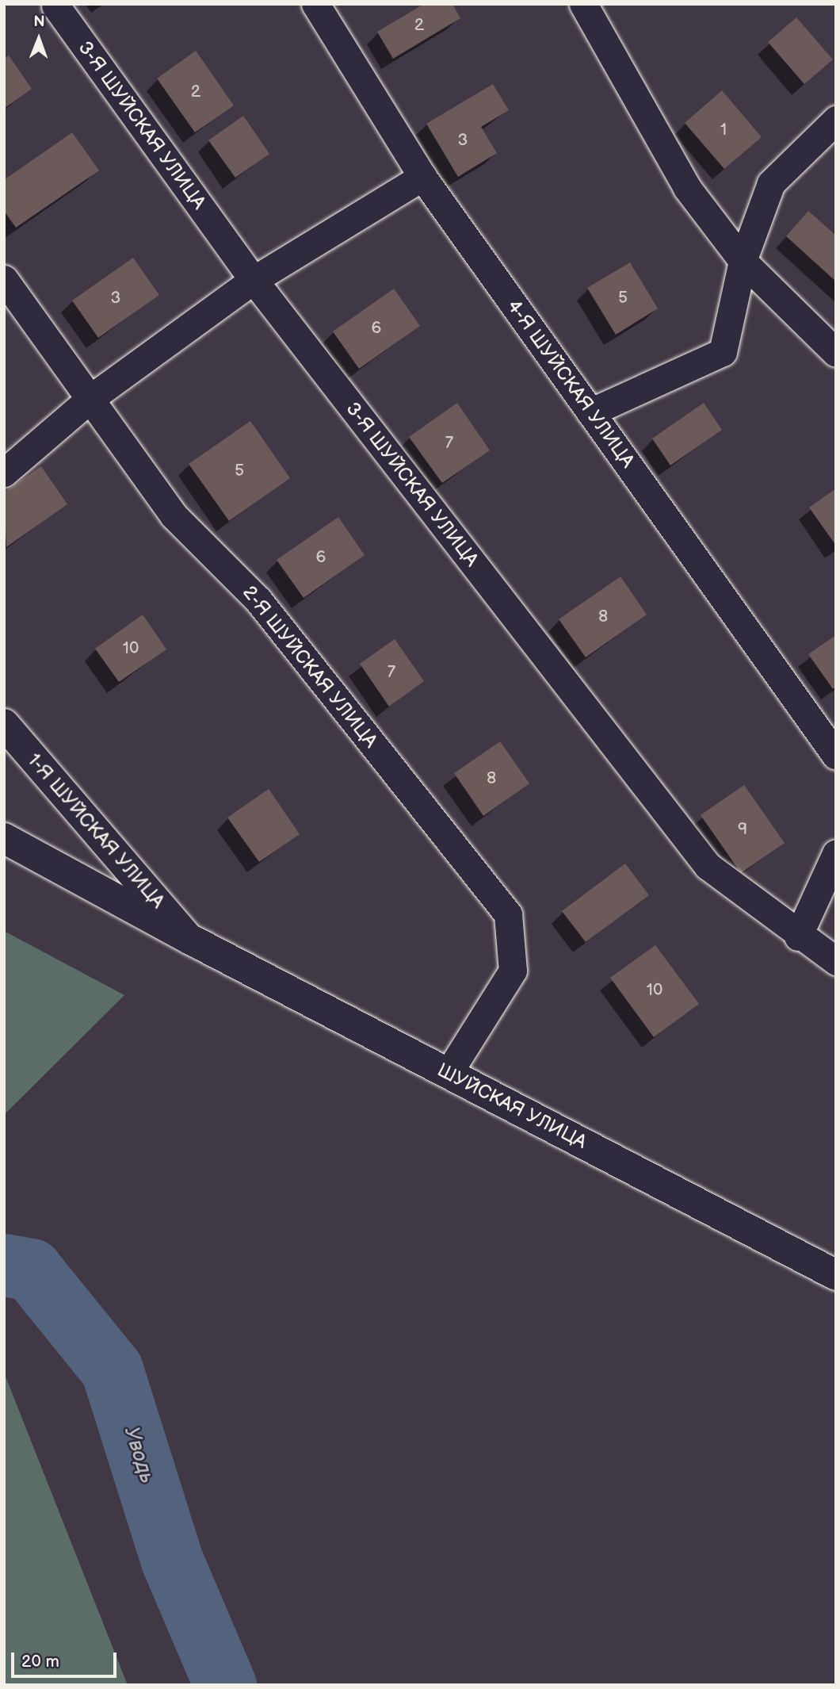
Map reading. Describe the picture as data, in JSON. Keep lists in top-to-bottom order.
{
  "streets": {
    "main road": ["1-Я ШУЙСКАЯ УЛИЦА", "ШУЙСКАЯ УЛИЦА"],
    "street": ["3-Я ШУЙСКАЯ УЛИЦА", "4-Я ШУЙСКАЯ УЛИЦА", "2-Я ШУЙСКАЯ УЛИЦА"]
  },
  "crossings": [
    ["2-Я ШУЙСКАЯ УЛИЦА", "ШУЙСКАЯ УЛИЦА"],
    ["1-Я ШУЙСКАЯ УЛИЦА", "ШУЙСКАЯ УЛИЦА"]
  ],
  "water": ["Уводь"],
  "house_numbers": [
    "2",
    "2",
    "1",
    "3",
    "3",
    "5",
    "6",
    "7",
    "5",
    "6",
    "8",
    "10",
    "7",
    "8",
    "9",
    "10"
  ],
  "scale_bar": "20 m",
  "north": "top"
}
